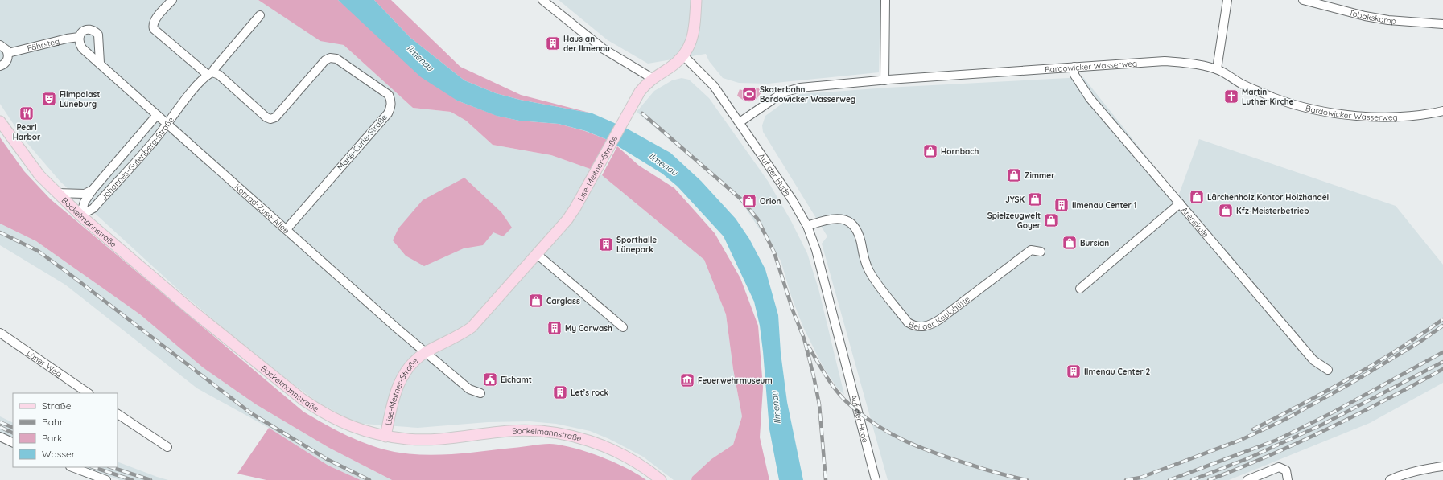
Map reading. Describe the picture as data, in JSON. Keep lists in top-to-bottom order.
{
  "streets": {
    "main road": ["Lise-Meitner-Straße", "Bockelmannstraße"],
    "street": [
      "Tobakskamp",
      "Fährsteg",
      "Bardowicker Wasserweg",
      "Marie-Curie-Straße",
      "Johannes-Gutenberg-Straße",
      "Auf der Hude",
      "Konrad-Zuse-Allee",
      "Arenskule",
      "Bei der Keulahütte",
      "Lüner Weg"
    ]
  },
  "crossings": [
    ["Fährsteg", "Konrad-Zuse-Allee"],
    ["Bardowicker Wasserweg", "Auf der Hude"],
    ["Bardowicker Wasserweg", "Arenskule"],
    ["Marie-Curie-Straße", "Johannes-Gutenberg-Straße"],
    ["Marie-Curie-Straße", "Konrad-Zuse-Allee"],
    ["Johannes-Gutenberg-Straße", "Konrad-Zuse-Allee"],
    ["Johannes-Gutenberg-Straße", "Bockelmannstraße"],
    ["Lise-Meitner-Straße", "Konrad-Zuse-Allee"],
    ["Lise-Meitner-Straße", "Bockelmannstraße"],
    ["Auf der Hude", "Bei der Keulahütte"]
  ],
  "water": ["Ilmenau"],
  "places": {
    "building": [
      "Haus an der Ilmenau",
      "Ilmenau Center 1",
      "Sporthalle Lünepark",
      "My Carwash",
      "Ilmenau Center 2",
      "Let’s rock"
    ],
    "sports": ["Skaterbahn Bardowicker Wasserweg"],
    "church": ["Martin Luther Kirche"],
    "theatre": ["Filmpalast Lüneburg"],
    "restaurant": ["Pearl Harbor"],
    "shop": [
      "Hornbach",
      "Zimmer",
      "Lärchenholz Kontor Holzhandel",
      "JYSK",
      "Orion",
      "Kfz-Meisterbetrieb",
      "Spielzeugwelt Goyer",
      "Bursian",
      "Carglass"
    ],
    "public building": ["Eichamt"],
    "museum": ["Feuerwehrmuseum"]
  },
  "legend": [
    "Straße",
    "Bahn",
    "Park",
    "Wasser"
  ]
}
